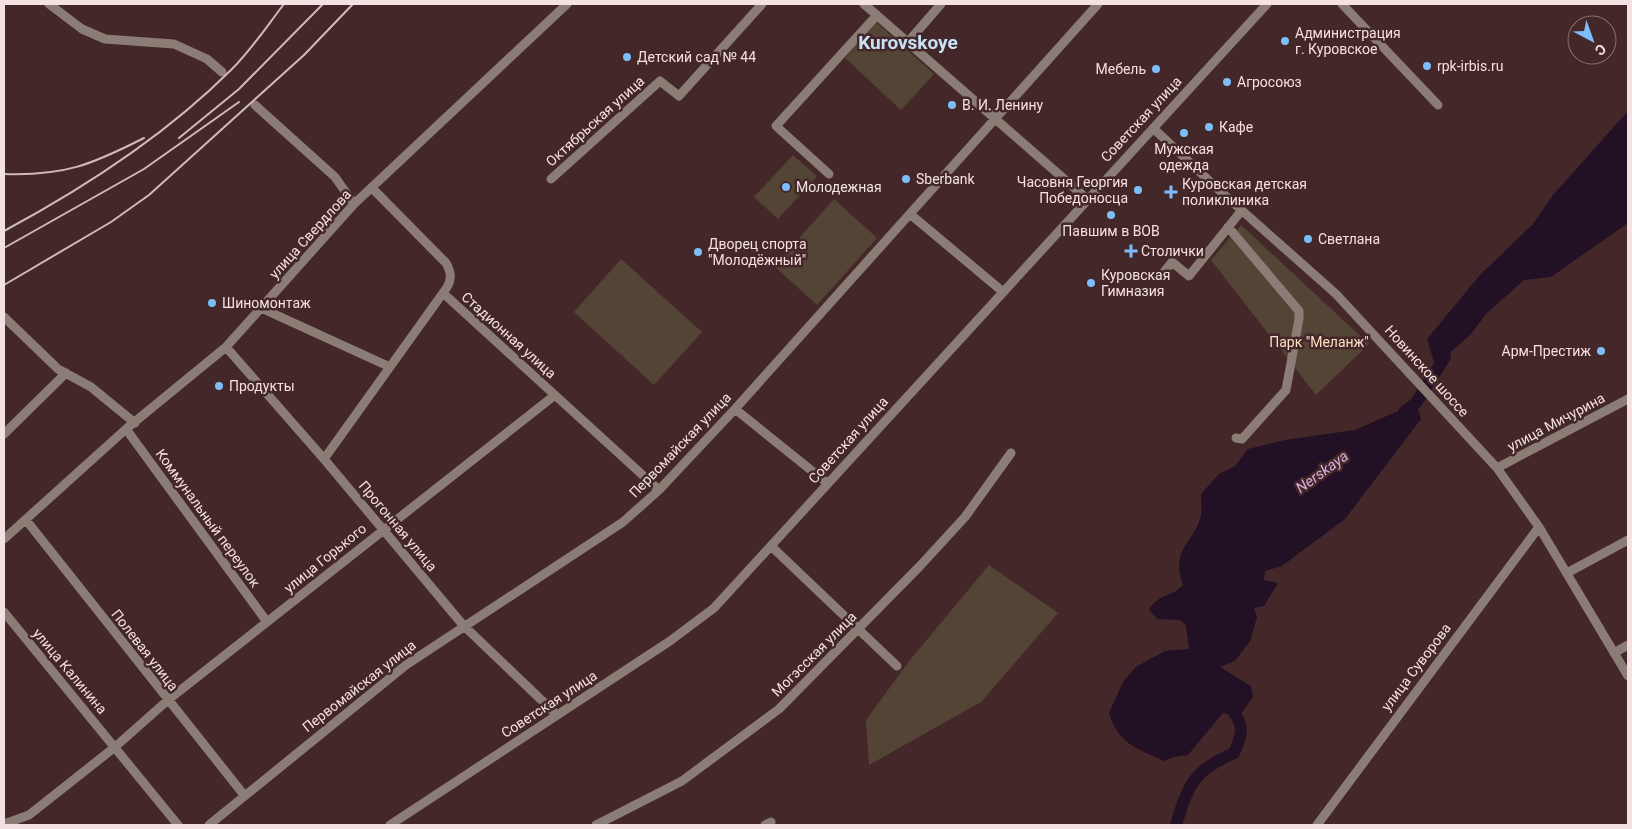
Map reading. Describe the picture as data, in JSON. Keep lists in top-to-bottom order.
{
  "streets": {
    "street": [
      "Советская улица",
      "Октябрьская улица",
      "улица Свердлова",
      "Стадионная улица",
      "Новинское шоссе",
      "улица Мичурина",
      "Первомайская улица",
      "Коммунальный переулок",
      "Прогонная улица",
      "улица Горького",
      "Полевая улица",
      "Могэсская улица",
      "улица Суворова",
      "улица Калинина"
    ]
  },
  "crossings": [
    ["Советская улица", "Новинское шоссе"],
    ["Советская улица", "Прогонная улица"],
    ["улица Свердлова", "Стадионная улица"],
    ["улица Свердлова", "Коммунальный переулок"],
    ["улица Свердлова", "Прогонная улица"],
    ["улица Свердлова", "Полевая улица"],
    ["Стадионная улица", "Первомайская улица"],
    ["Стадионная улица", "улица Горького"],
    ["Новинское шоссе", "улица Мичурина"],
    ["Новинское шоссе", "улица Суворова"],
    ["Первомайская улица", "Прогонная улица"],
    ["Первомайская улица", "Полевая улица"],
    ["Коммунальный переулок", "улица Горького"],
    ["Прогонная улица", "улица Горького"],
    ["улица Горького", "Полевая улица"],
    ["улица Горького", "улица Калинина"]
  ],
  "districts": ["Kurovskoye"],
  "water": ["Nerskaya"],
  "parks": ["Парк \"Меланж\""],
  "places": {
    "other": [
      "Администрация г. Куровское",
      "Детский сад № 44",
      "rpk-irbis.ru",
      "Мебель",
      "Агросоюз",
      "В. И. Ленину",
      "Кафе",
      "Мужская одежда",
      "Sberbank",
      "Молодежная",
      "Часовня Георгия Победоносца",
      "Павшим в ВОВ",
      "Светлана",
      "Дворец спорта \"Молодёжный\"",
      "Куровская Гимназия",
      "Шиномонтаж",
      "Арм-Престиж",
      "Продукты"
    ],
    "health": ["Куровская детская поликлиника", "Столички"]
  },
  "north": "bottom right"
}
